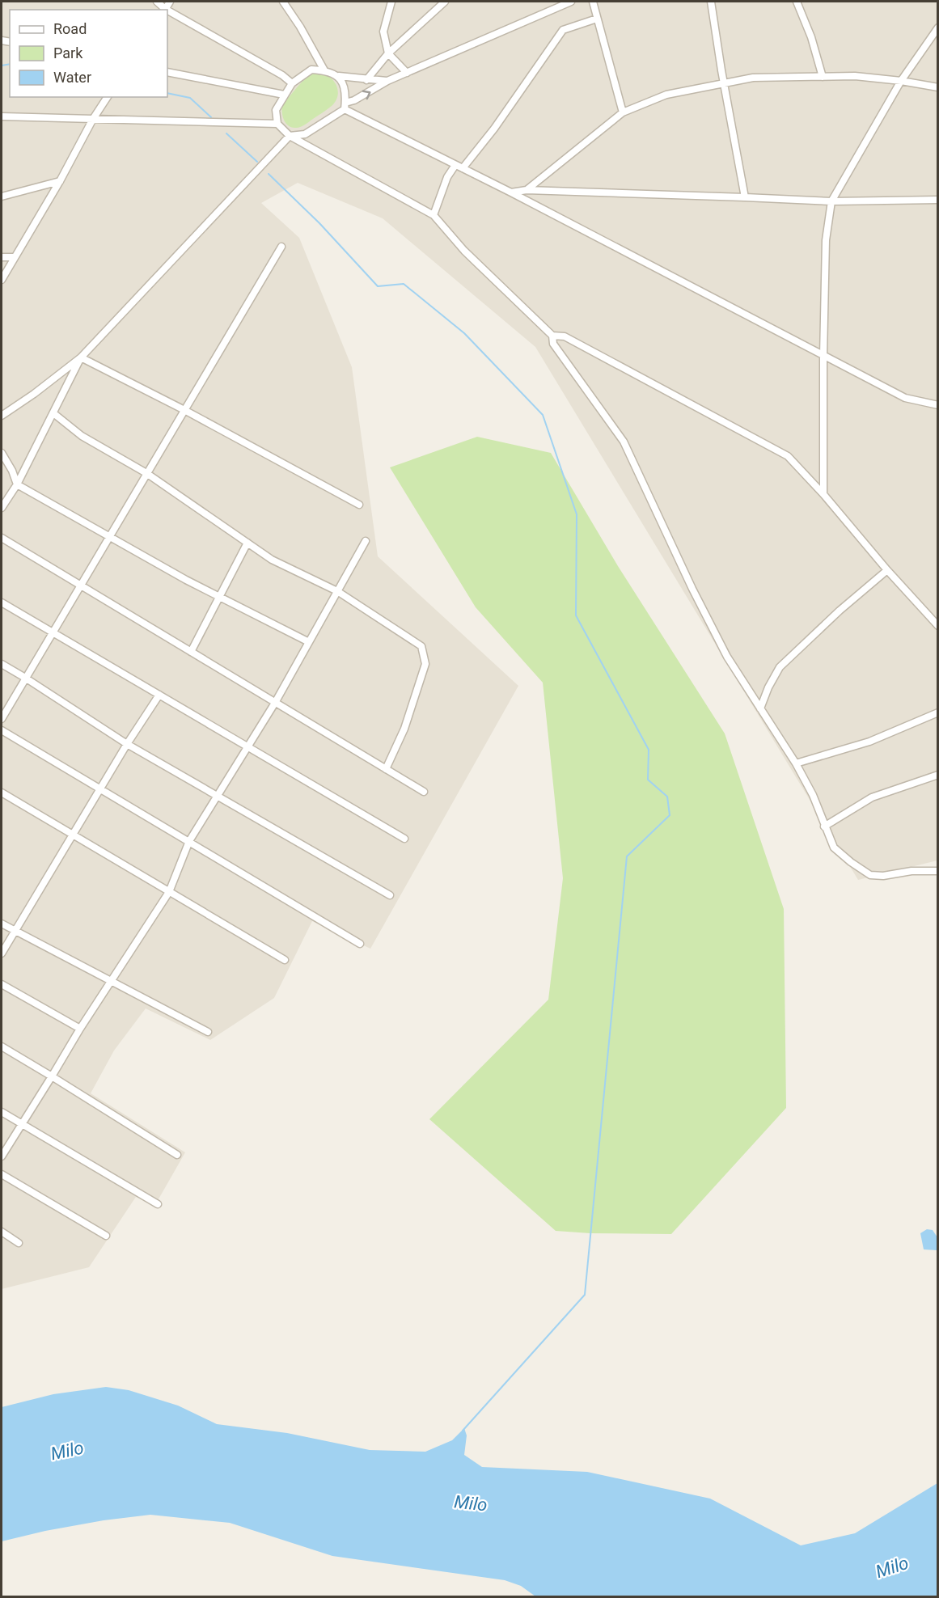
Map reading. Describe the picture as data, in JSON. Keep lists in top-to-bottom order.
{
  "water": ["Milo"],
  "legend": ["Road", "Park", "Water"]
}
